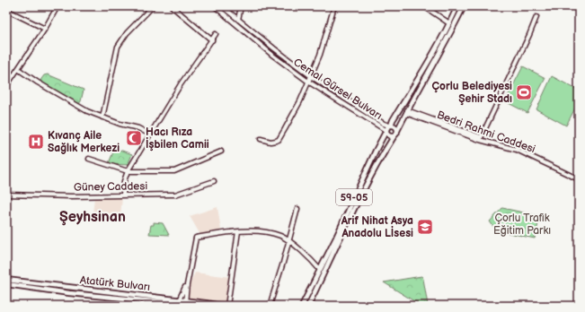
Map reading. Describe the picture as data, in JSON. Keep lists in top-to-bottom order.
{
  "streets": {
    "main road": ["59-05", "Atatürk Bulvarı"],
    "street": ["Cemal Gürsel Bulvarı", "Bedri Rahmi Caddesi", "Güney Caddesi"]
  },
  "crossings": [
    ["Cemal Gürsel Bulvarı", "59-05"]
  ],
  "districts": ["Şeyhsinan"],
  "parks": ["Çorlu Trafik Eğitim Parkı"],
  "places": {
    "sports": ["Çorlu Belediyesi Şehir Stadı"],
    "mosque": ["Hacı Rıza İşbilen Camii"],
    "hospital": ["Kıvanç Aile Sağlık Merkezi"],
    "school or university": ["Arif Nihat Asya Anadolu Lİsesi"]
  }
}
